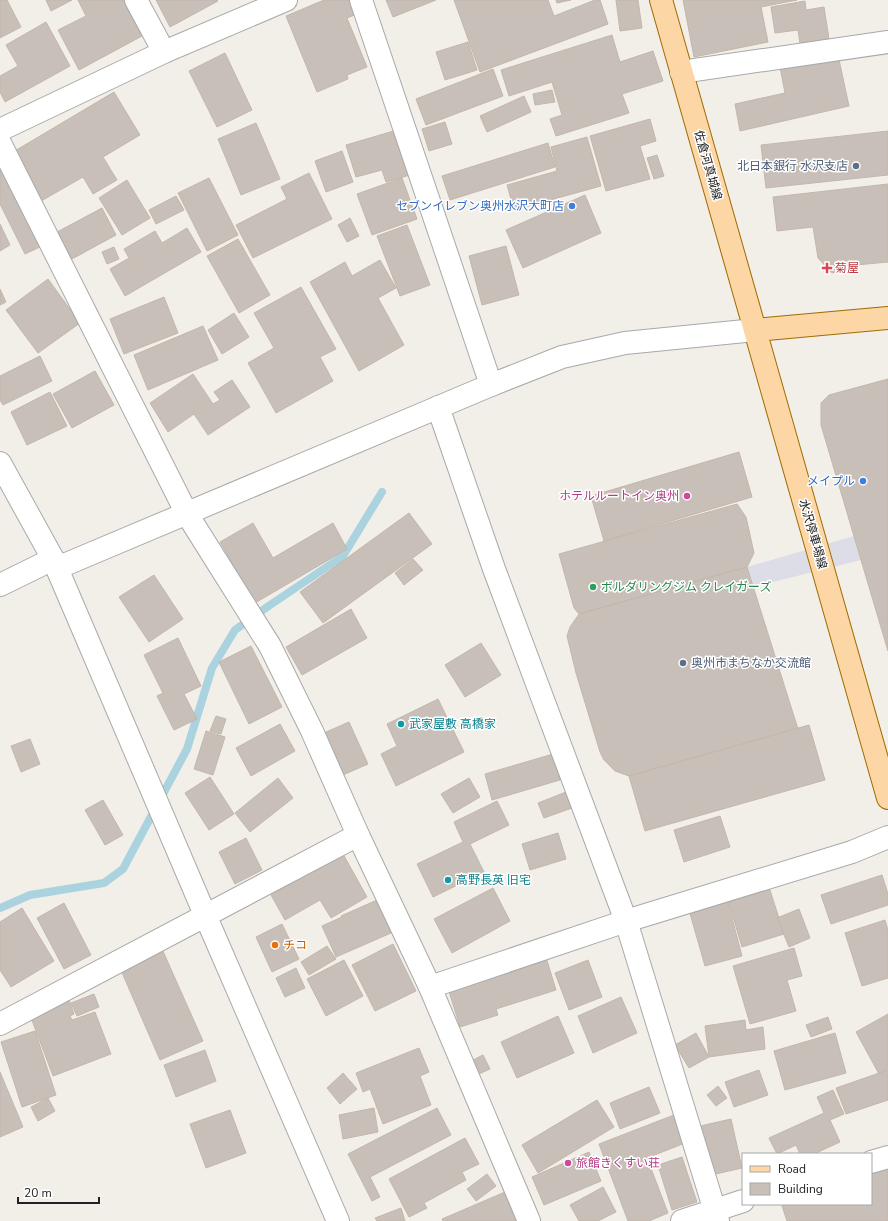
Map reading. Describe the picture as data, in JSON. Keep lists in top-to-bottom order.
{
  "streets": {
    "main road": ["佐倉河真城線", "水沢停車場線"]
  },
  "crossings": [
    ["佐倉河真城線", "水沢停車場線"]
  ],
  "places": {
    "other": [
      "北日本銀行 水沢支店",
      "セブンイレブン奥州水沢大町店",
      "メイプル",
      "ホテルルートイン奥州",
      "ボルダリングジム クレイガーズ",
      "奥州市まちなか交流館",
      "武家屋敷 高橋家",
      "高野長英 旧宅",
      "チコ",
      "旅館きくすい荘"
    ],
    "health": ["菊屋"]
  },
  "legend": ["Road", "Building"],
  "scale_bar": "20 m"
}
